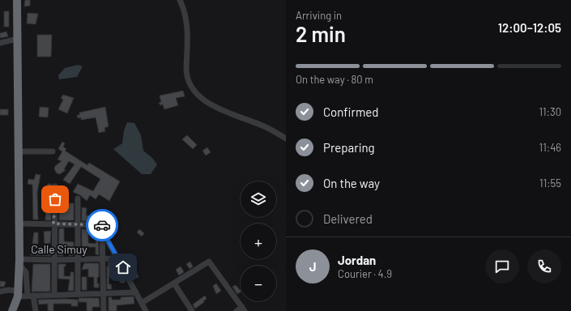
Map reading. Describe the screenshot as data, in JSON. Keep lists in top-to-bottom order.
{
  "streets": {
    "street": ["Calle Simuy"]
  },
  "page": {
    "heading": ["2 min", "Arriving in", "12:00–12:05"],
    "panel": ["Jordan", "Courier · 4.9"],
    "bar": "On the way · 80 m",
    "list": [
      ["Confirmed", "11:30"],
      ["Preparing", "11:46"],
      ["On the way", "11:55"],
      "Delivered"
    ],
    "map_buttons": ["+", "−"],
    "round": "J"
  }
}
